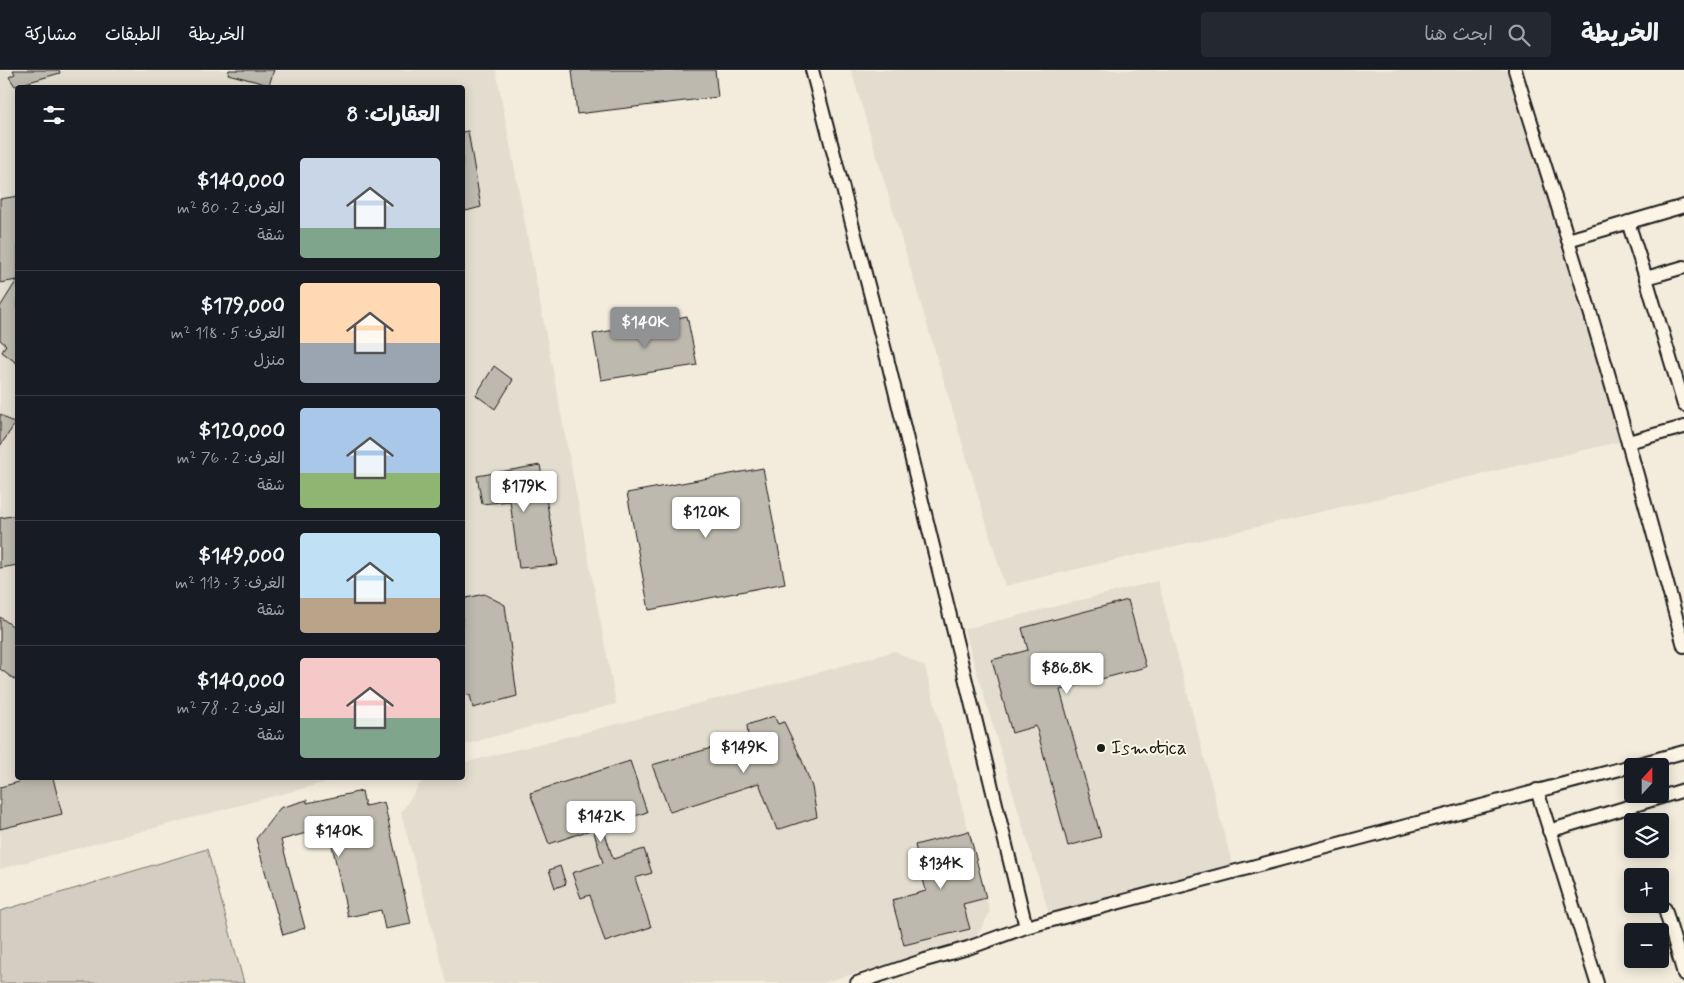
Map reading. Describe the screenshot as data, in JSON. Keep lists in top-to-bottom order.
{
  "places": ["Ismotica"],
  "north": "top",
  "page": {
    "header": "الخريطة",
    "search": "ابحث هنا",
    "nav": ["الخريطة", "الطبقات", "مشاركة"],
    "heading": "العقارات: 8",
    "list": [
      {
        "name": "$140,000",
        "note": "الغرف: 2 · 80 m² · شقة"
      },
      {
        "name": "$179,000",
        "note": "الغرف: 5 · 118 m² · منزل"
      },
      {
        "name": "$120,000",
        "note": "الغرف: 2 · 76 m² · شقة"
      },
      {
        "name": "$149,000",
        "note": "الغرف: 3 · 113 m² · شقة"
      },
      {
        "name": "$140,000",
        "note": "الغرف: 2 · 78 m² · شقة"
      }
    ],
    "price": [
      "$140K",
      "$179K",
      "$120K",
      "$86.8K",
      "$149K",
      "$142K",
      "$140K",
      "$134K"
    ],
    "map_buttons": ["+", "−"]
  }
}
